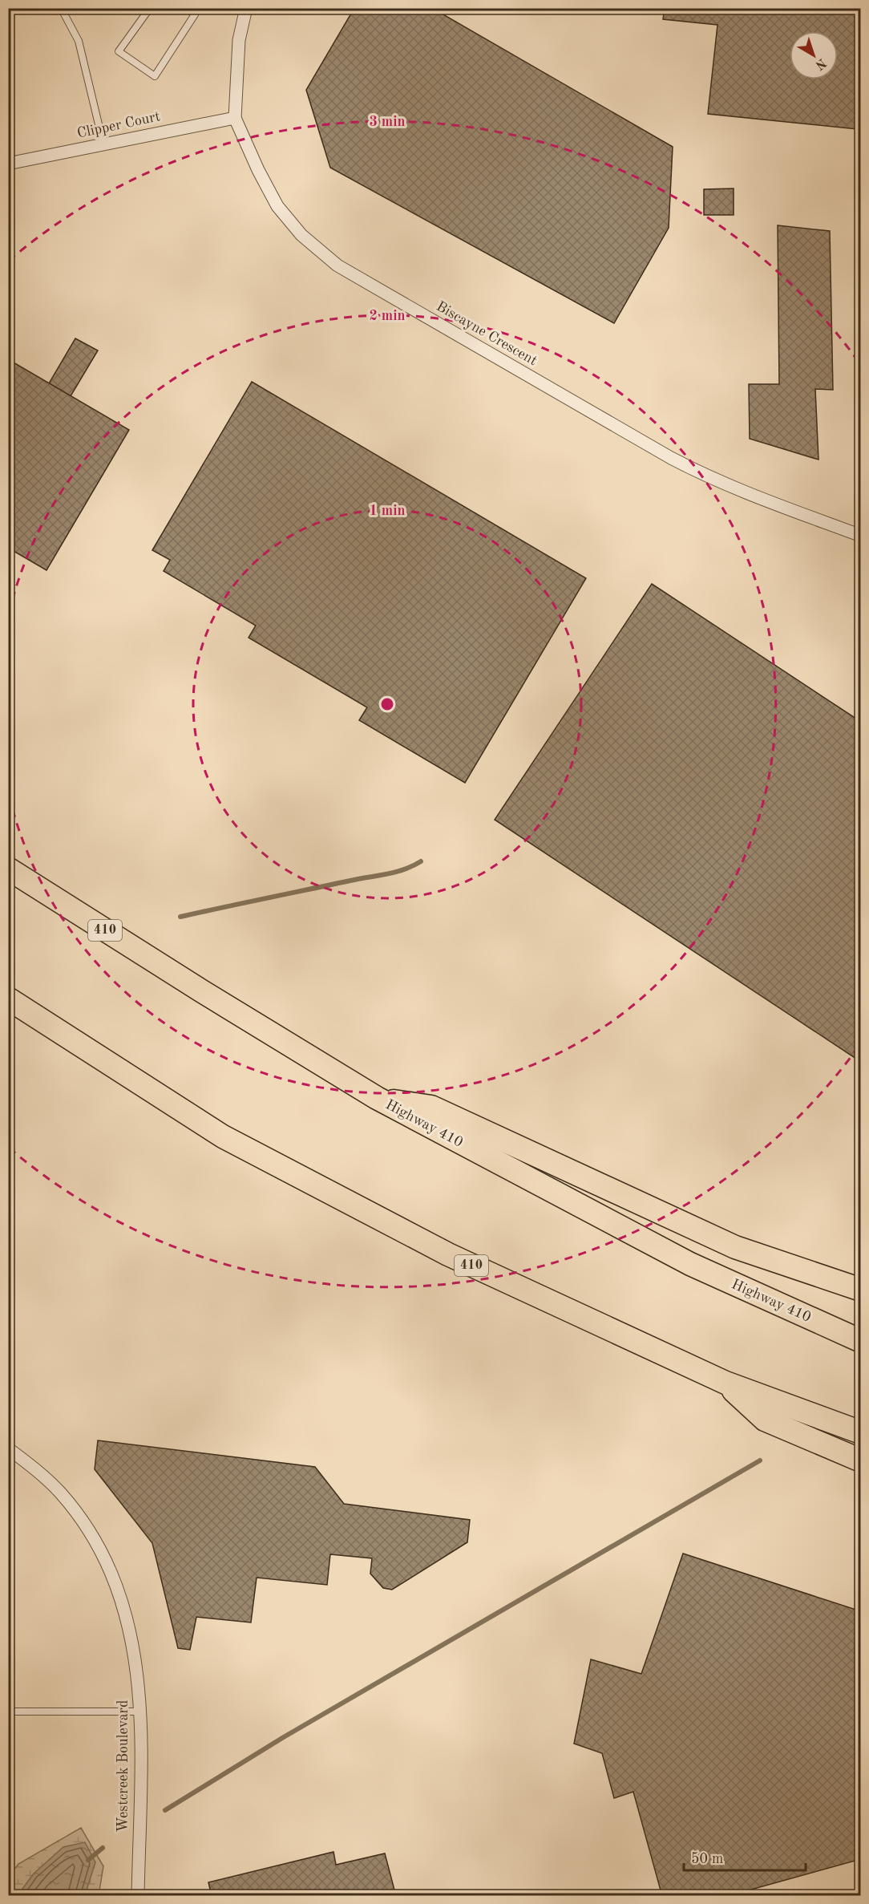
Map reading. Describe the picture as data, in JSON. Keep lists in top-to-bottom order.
{
  "streets": {
    "highway": ["410", "Highway 410"],
    "street": ["Clipper Court", "Biscayne Crescent", "Westcreek Boulevard"]
  },
  "crossings": [
    ["Clipper Court", "Biscayne Crescent"]
  ],
  "scale_bar": "50 m",
  "north": "bottom right",
  "rings": ["3 min", "2 min", "1 min"]
}
